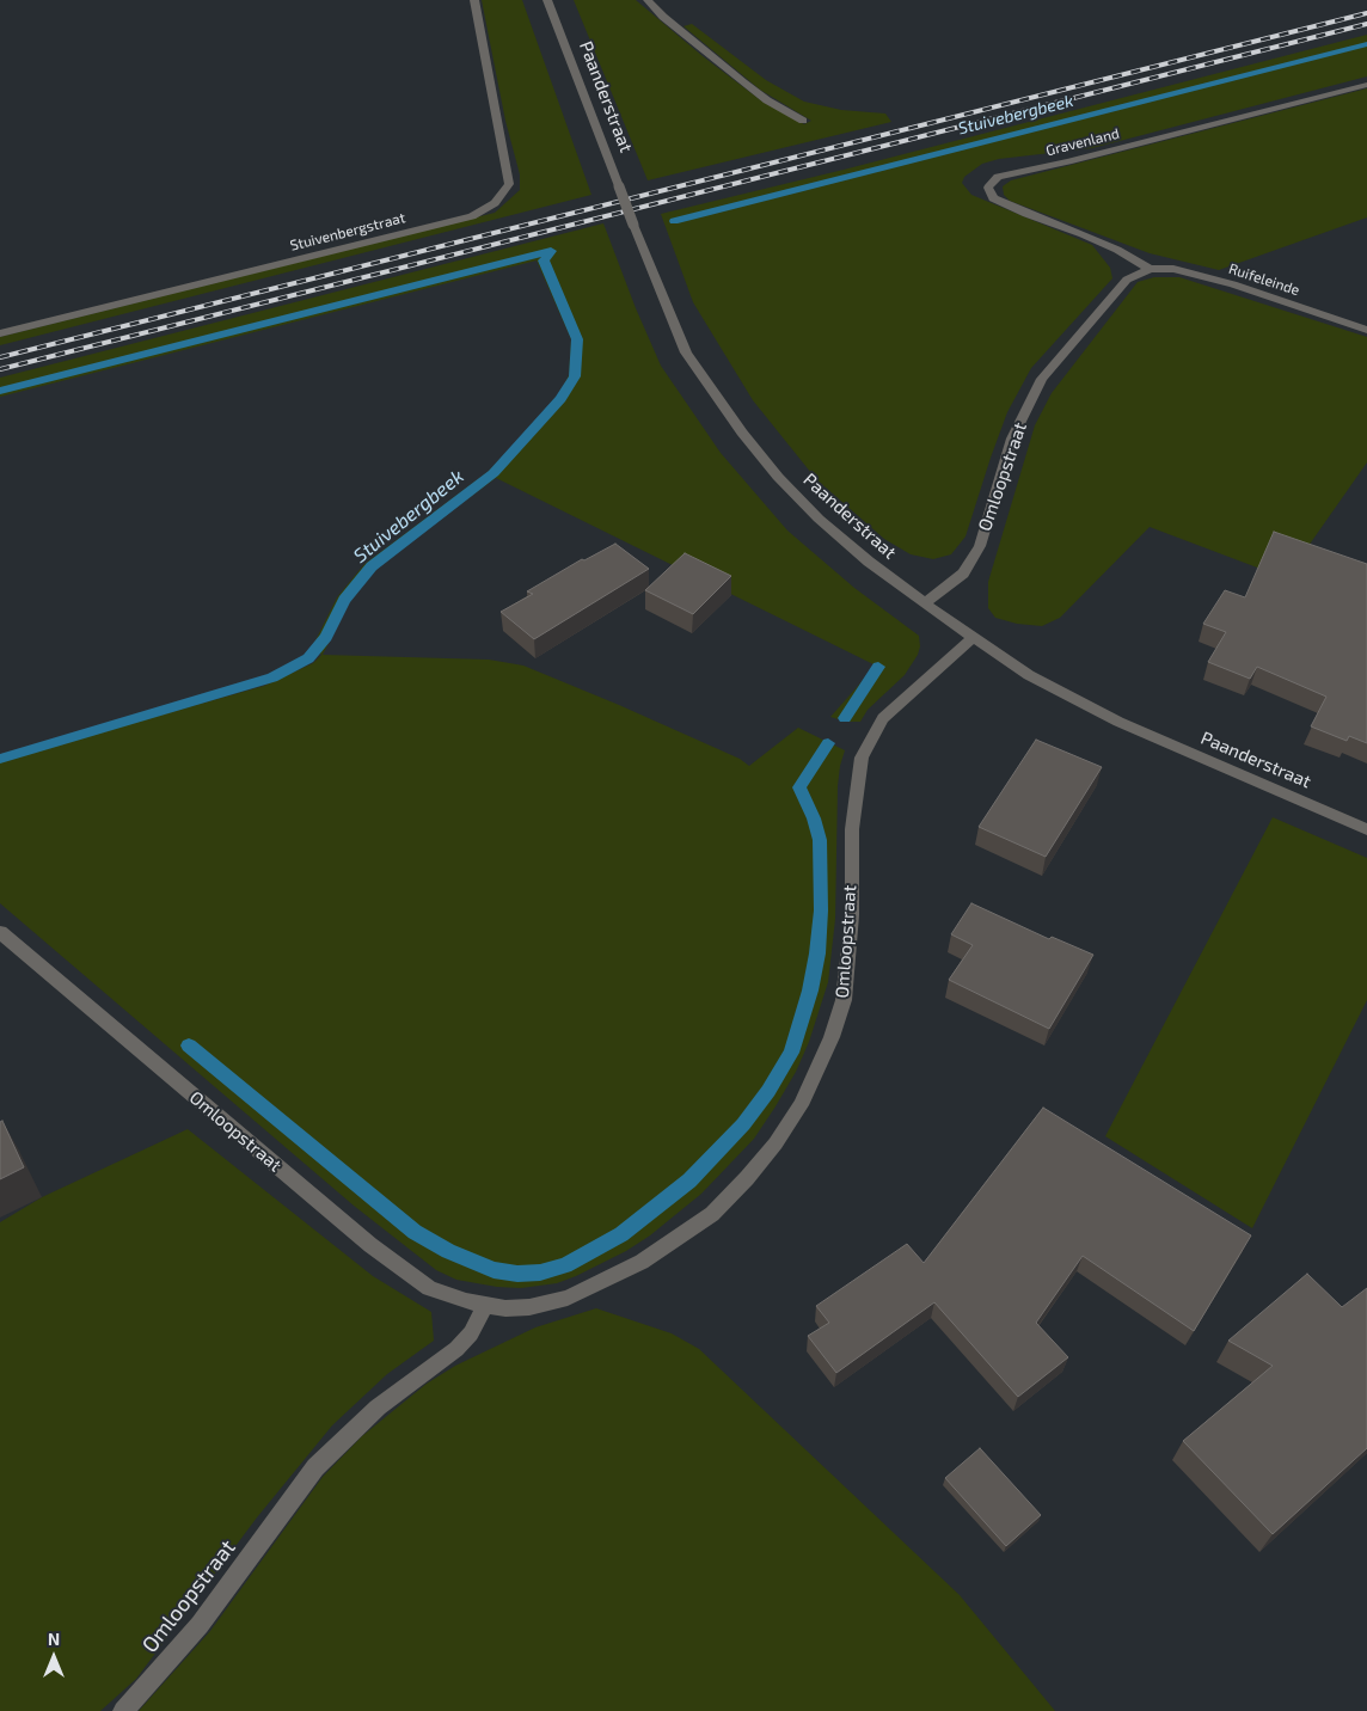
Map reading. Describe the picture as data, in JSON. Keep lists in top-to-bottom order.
{
  "streets": {
    "street": [
      "Paanderstraat",
      "Gravenland",
      "Stuivenbergstraat",
      "Ruifeleinde",
      "Omloopstraat"
    ]
  },
  "crossings": [
    ["Paanderstraat", "Omloopstraat"],
    ["Gravenland", "Ruifeleinde"],
    ["Gravenland", "Omloopstraat"],
    ["Ruifeleinde", "Omloopstraat"]
  ],
  "water": ["Stuivebergbeek"],
  "north": "top"
}
